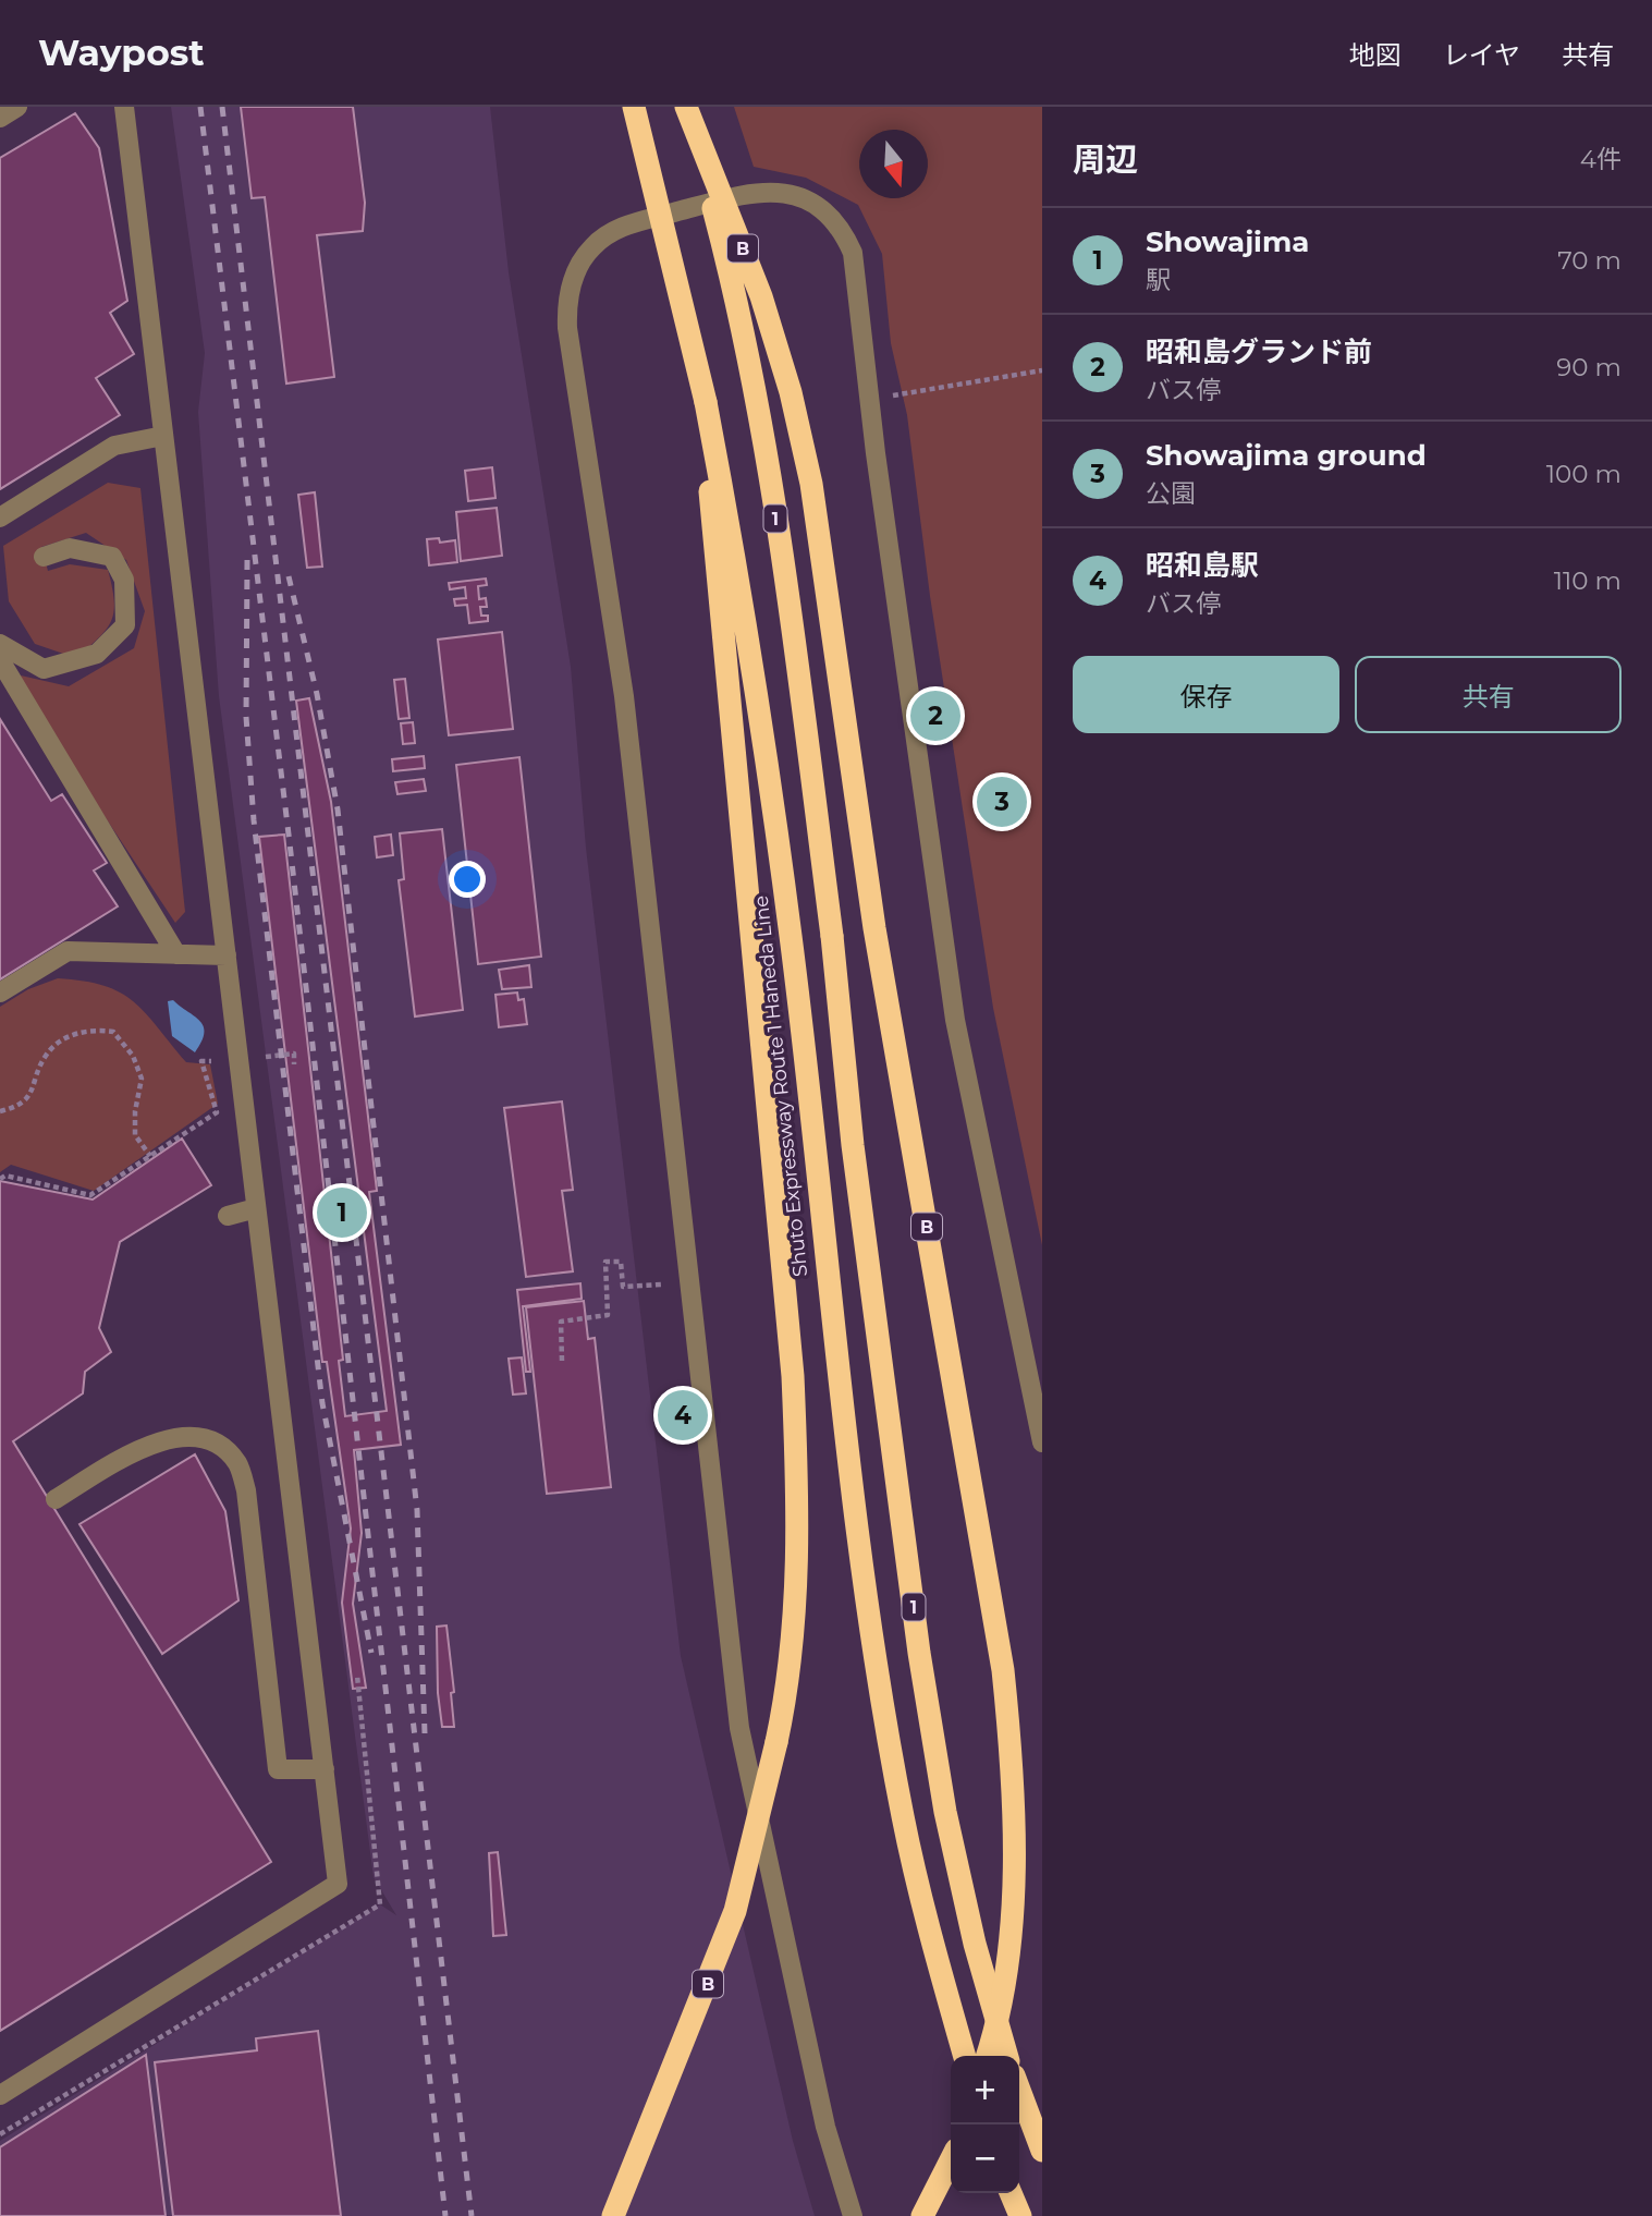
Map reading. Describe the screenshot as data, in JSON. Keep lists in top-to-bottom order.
{
  "streets": {
    "highway": ["B", "1", "Shuto Expressway Route 1 Haneda Line"]
  },
  "crossings": [
    ["B", "1"],
    ["B", "Shuto Expressway Route 1 Haneda Line"]
  ],
  "north": "bottom",
  "page": {
    "header": "Waypost",
    "nav": ["地図", "レイヤ", "共有"],
    "heading": ["周辺", "4件"],
    "list": [
      {
        "mark": "1",
        "name": "Showajima",
        "note": "駅",
        "value": "70 m"
      },
      {
        "mark": "2",
        "name": "昭和島グランド前",
        "note": "バス停",
        "value": "90 m"
      },
      {
        "mark": "3",
        "name": "Showajima ground",
        "note": "公園",
        "value": "100 m"
      },
      {
        "mark": "4",
        "name": "昭和島駅",
        "note": "バス停",
        "value": "110 m"
      }
    ],
    "buttons": ["保存", "共有"],
    "pins": [
      "2",
      "3",
      "1",
      "4"
    ],
    "map_buttons": ["+", "−"]
  }
}
